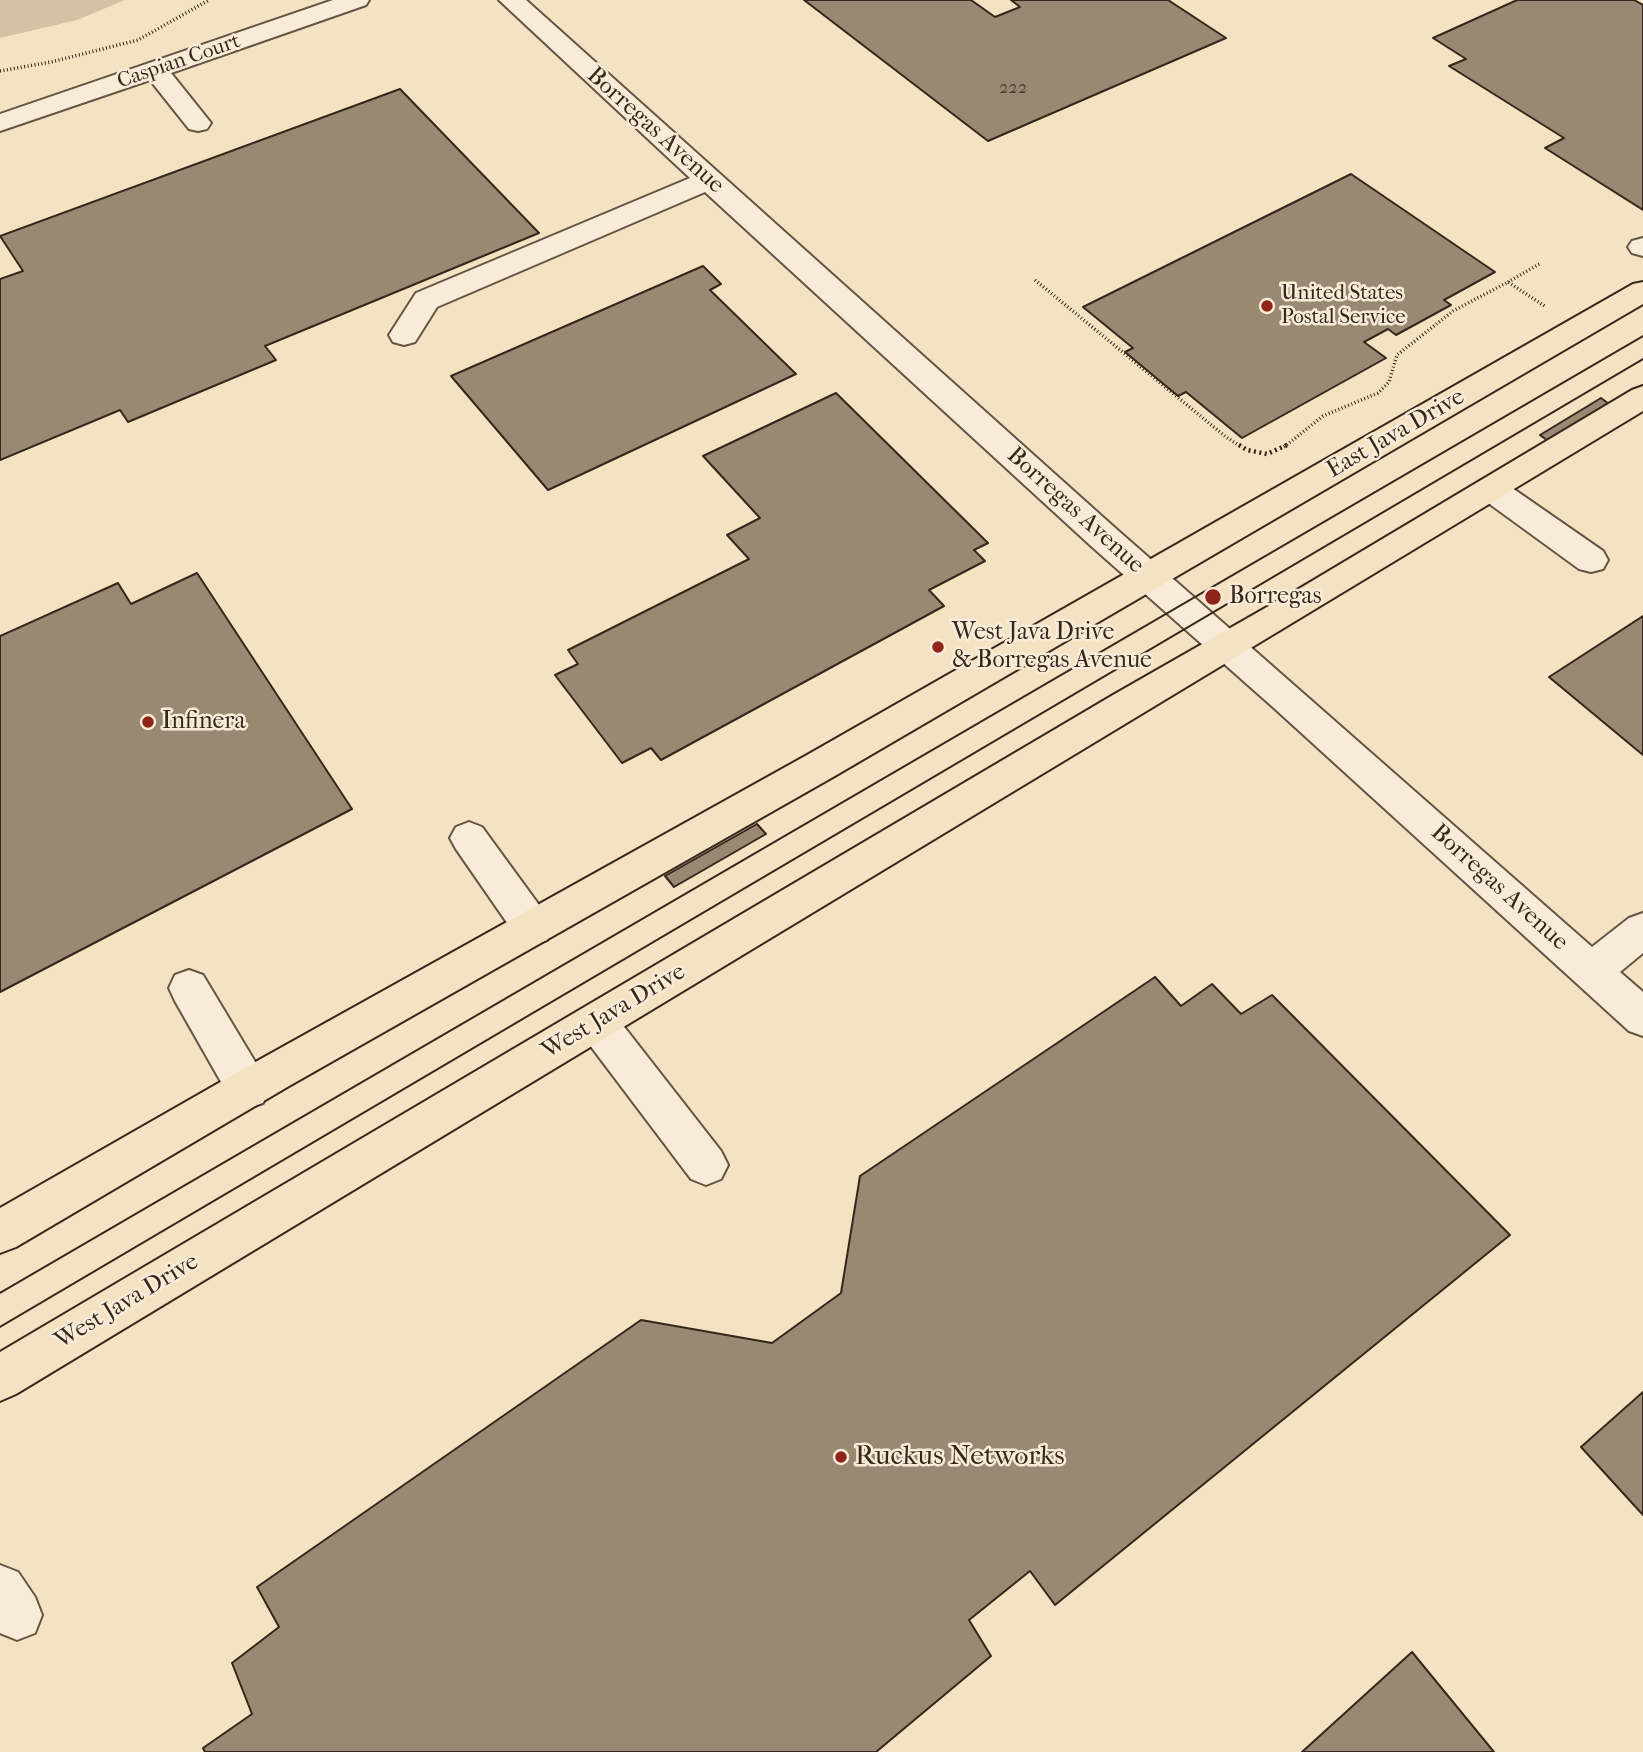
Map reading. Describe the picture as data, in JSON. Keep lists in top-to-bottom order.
{
  "streets": {
    "main road": ["East Java Drive", "West Java Drive"],
    "street": ["Caspian Court", "Borregas Avenue"]
  },
  "crossings": [
    ["Borregas Avenue", "East Java Drive"],
    ["Borregas Avenue", "West Java Drive"]
  ],
  "places": [
    "United States Postal Service",
    "Borregas",
    "West Java Drive & Borregas Avenue",
    "Infinera",
    "Ruckus Networks"
  ],
  "house_numbers": ["222"]
}
